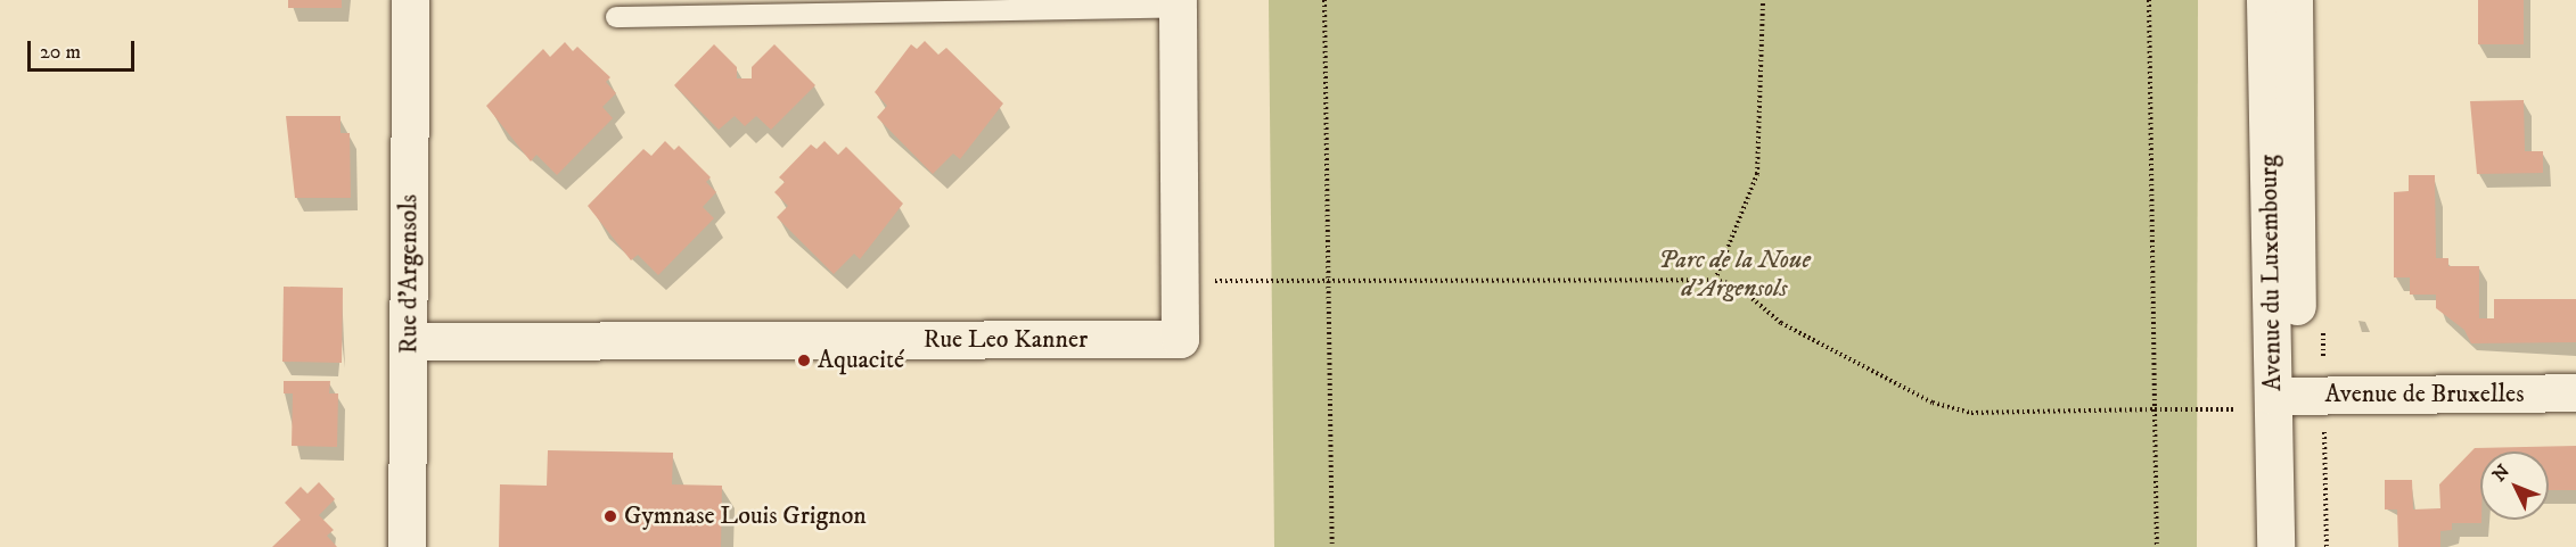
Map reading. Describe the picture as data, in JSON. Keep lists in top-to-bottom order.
{
  "streets": {
    "street": [
      "Avenue du Luxembourg",
      "Rue d'Argensols",
      "Rue Leo Kanner",
      "Avenue de Bruxelles"
    ]
  },
  "crossings": [
    ["Avenue du Luxembourg", "Avenue de Bruxelles"],
    ["Rue d'Argensols", "Rue Leo Kanner"]
  ],
  "parks": ["Parc de la Noue d'Argensols"],
  "places": ["Aquacité", "Gymnase Louis Grignon"],
  "scale_bar": "20 m",
  "north": "top left"
}
